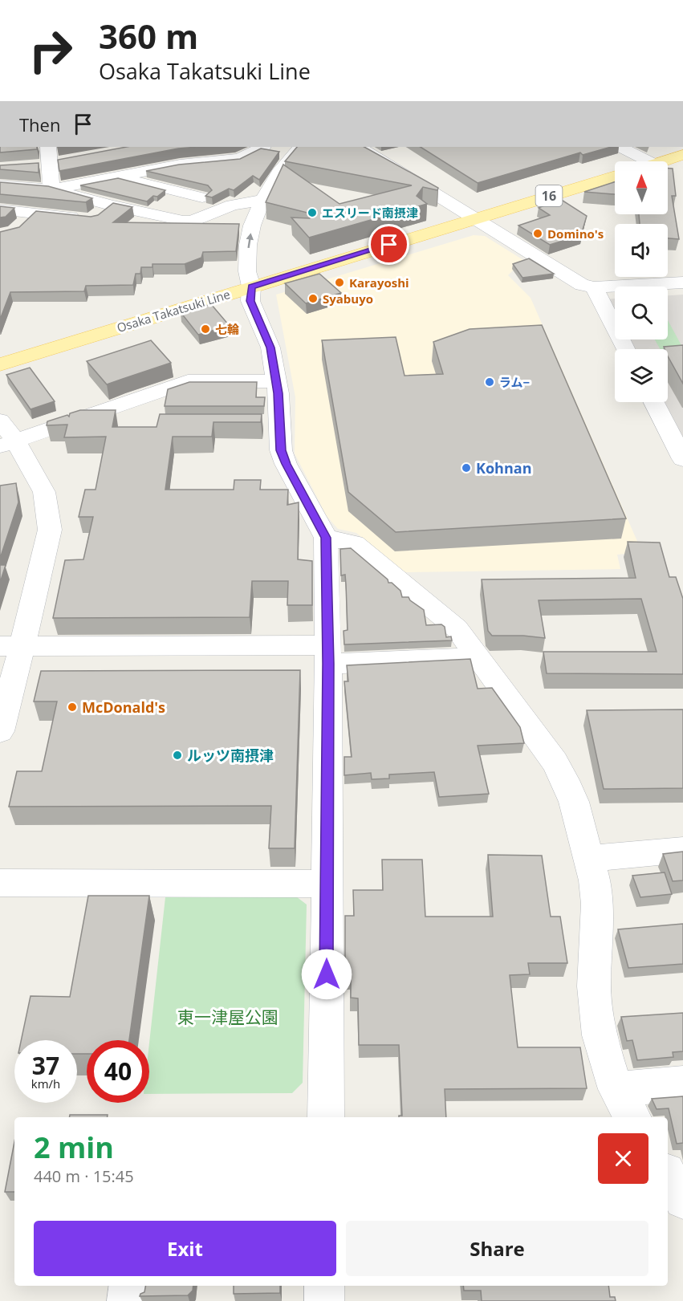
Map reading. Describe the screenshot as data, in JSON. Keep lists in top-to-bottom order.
{
  "streets": {
    "main road": ["16", "Osaka Takatsuki Line"]
  },
  "parks": ["東一津屋公園"],
  "places": [
    "エスリード南摂津",
    "Domino's",
    "Karayoshi",
    "Syabuyo",
    "七輪",
    "ラム−",
    "Kohnan",
    "McDonald's",
    "ルッツ南摂津"
  ],
  "north": "top",
  "page": {
    "turn": ["360 m", "Osaka Takatsuki Line"],
    "then": "Then",
    "speed": "37 km/h",
    "limit": "40",
    "heading": ["2 min", "440 m · 15:45"],
    "buttons": ["Exit", "Share"]
  }
}
